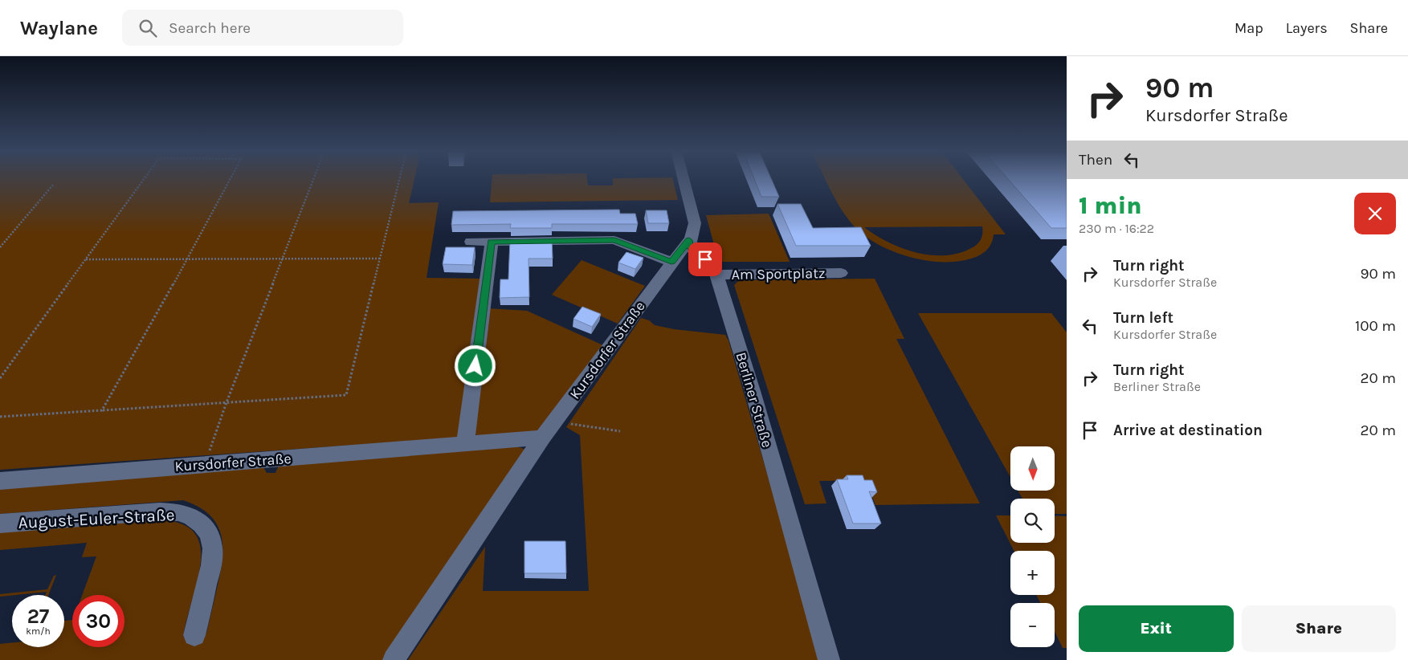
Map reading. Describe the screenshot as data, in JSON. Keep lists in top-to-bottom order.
{
  "streets": {
    "street": [
      "Am Sportplatz",
      "Kursdorfer Straße",
      "Berliner Straße",
      "August-Euler-Straße"
    ]
  },
  "crossings": [
    ["Am Sportplatz", "Berliner Straße"],
    ["Kursdorfer Straße", "Berliner Straße"]
  ],
  "north": "bottom",
  "page": {
    "header": "Waylane",
    "search": "Search here",
    "nav": ["Map", "Layers", "Share"],
    "turn": ["90 m", "Kursdorfer Straße"],
    "then": "Then",
    "heading": ["1 min", "230 m · 16:22"],
    "list": [
      {
        "name": "Turn right",
        "note": "Kursdorfer Straße",
        "value": "90 m"
      },
      {
        "name": "Turn left",
        "note": "Kursdorfer Straße",
        "value": "100 m"
      },
      {
        "name": "Turn right",
        "note": "Berliner Straße",
        "value": "20 m"
      },
      {
        "name": "Arrive at destination",
        "value": "20 m"
      }
    ],
    "map_buttons": ["+", "−"],
    "speed": "27 km/h",
    "limit": "30",
    "buttons": ["Exit", "Share"]
  }
}
